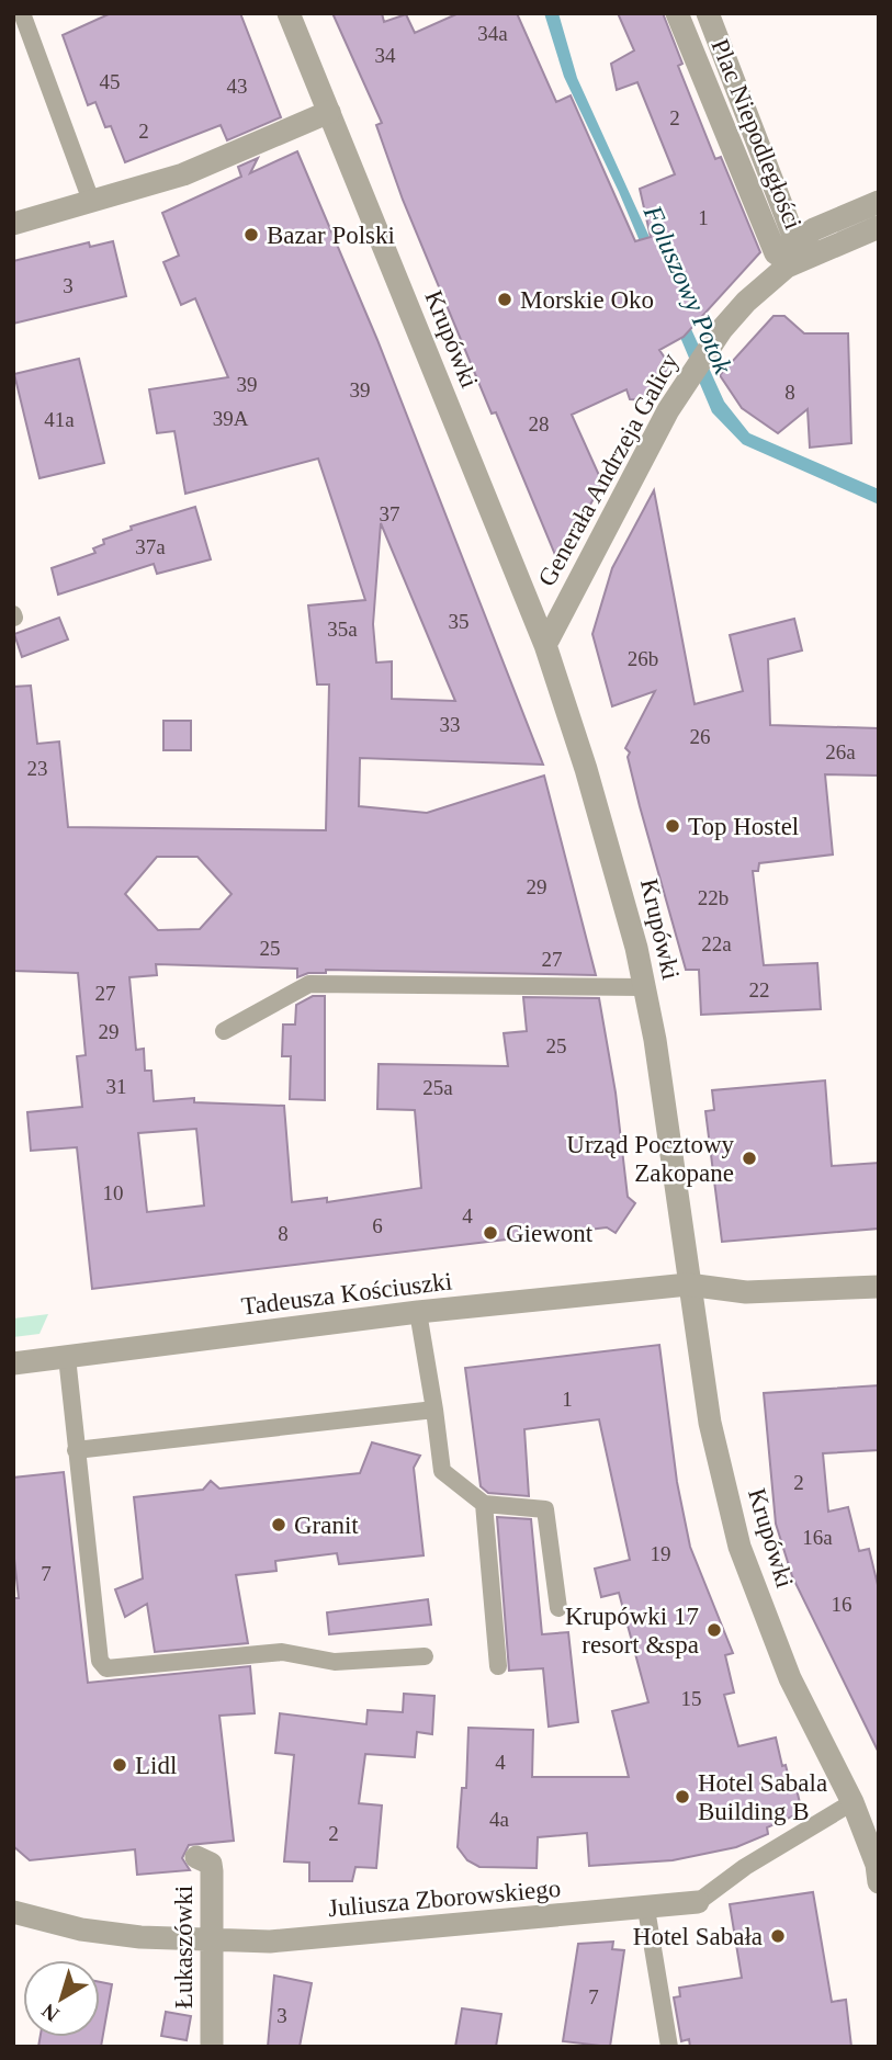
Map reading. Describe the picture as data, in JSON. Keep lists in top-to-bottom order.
{
  "streets": {
    "street": [
      "Plac Niepodległości",
      "Krupówki",
      "Generała Andrzeja Galicy",
      "Tadeusza Kościuszki",
      "Juliusza Zborowskiego",
      "Łukaszówki"
    ]
  },
  "crossings": [
    ["Plac Niepodległości", "Generała Andrzeja Galicy"],
    ["Krupówki", "Generała Andrzeja Galicy"],
    ["Krupówki", "Tadeusza Kościuszki"],
    ["Krupówki", "Juliusza Zborowskiego"],
    ["Juliusza Zborowskiego", "Łukaszówki"]
  ],
  "water": ["Foluszowy Potok"],
  "places": [
    "Bazar Polski",
    "Morskie Oko",
    "Top Hostel",
    "Urząd Pocztowy Zakopane",
    "Giewont",
    "Granit",
    "Krupówki 17 resort &spa",
    "Lidl",
    "Hotel Sabala Building B",
    "Hotel Sabała"
  ],
  "house_numbers": [
    "34a",
    "34",
    "45",
    "43",
    "2",
    "2",
    "1",
    "3",
    "39",
    "39",
    "8",
    "39A",
    "41a",
    "28",
    "37",
    "37a",
    "35",
    "35a",
    "26b",
    "33",
    "26",
    "26a",
    "23",
    "29",
    "22b",
    "22a",
    "25",
    "27",
    "22",
    "27",
    "29",
    "25",
    "31",
    "25a",
    "10",
    "4",
    "6",
    "8",
    "1",
    "2",
    "16a",
    "19",
    "7",
    "16",
    "15",
    "4",
    "4a",
    "2",
    "7",
    "3"
  ],
  "north": "bottom left"
}
